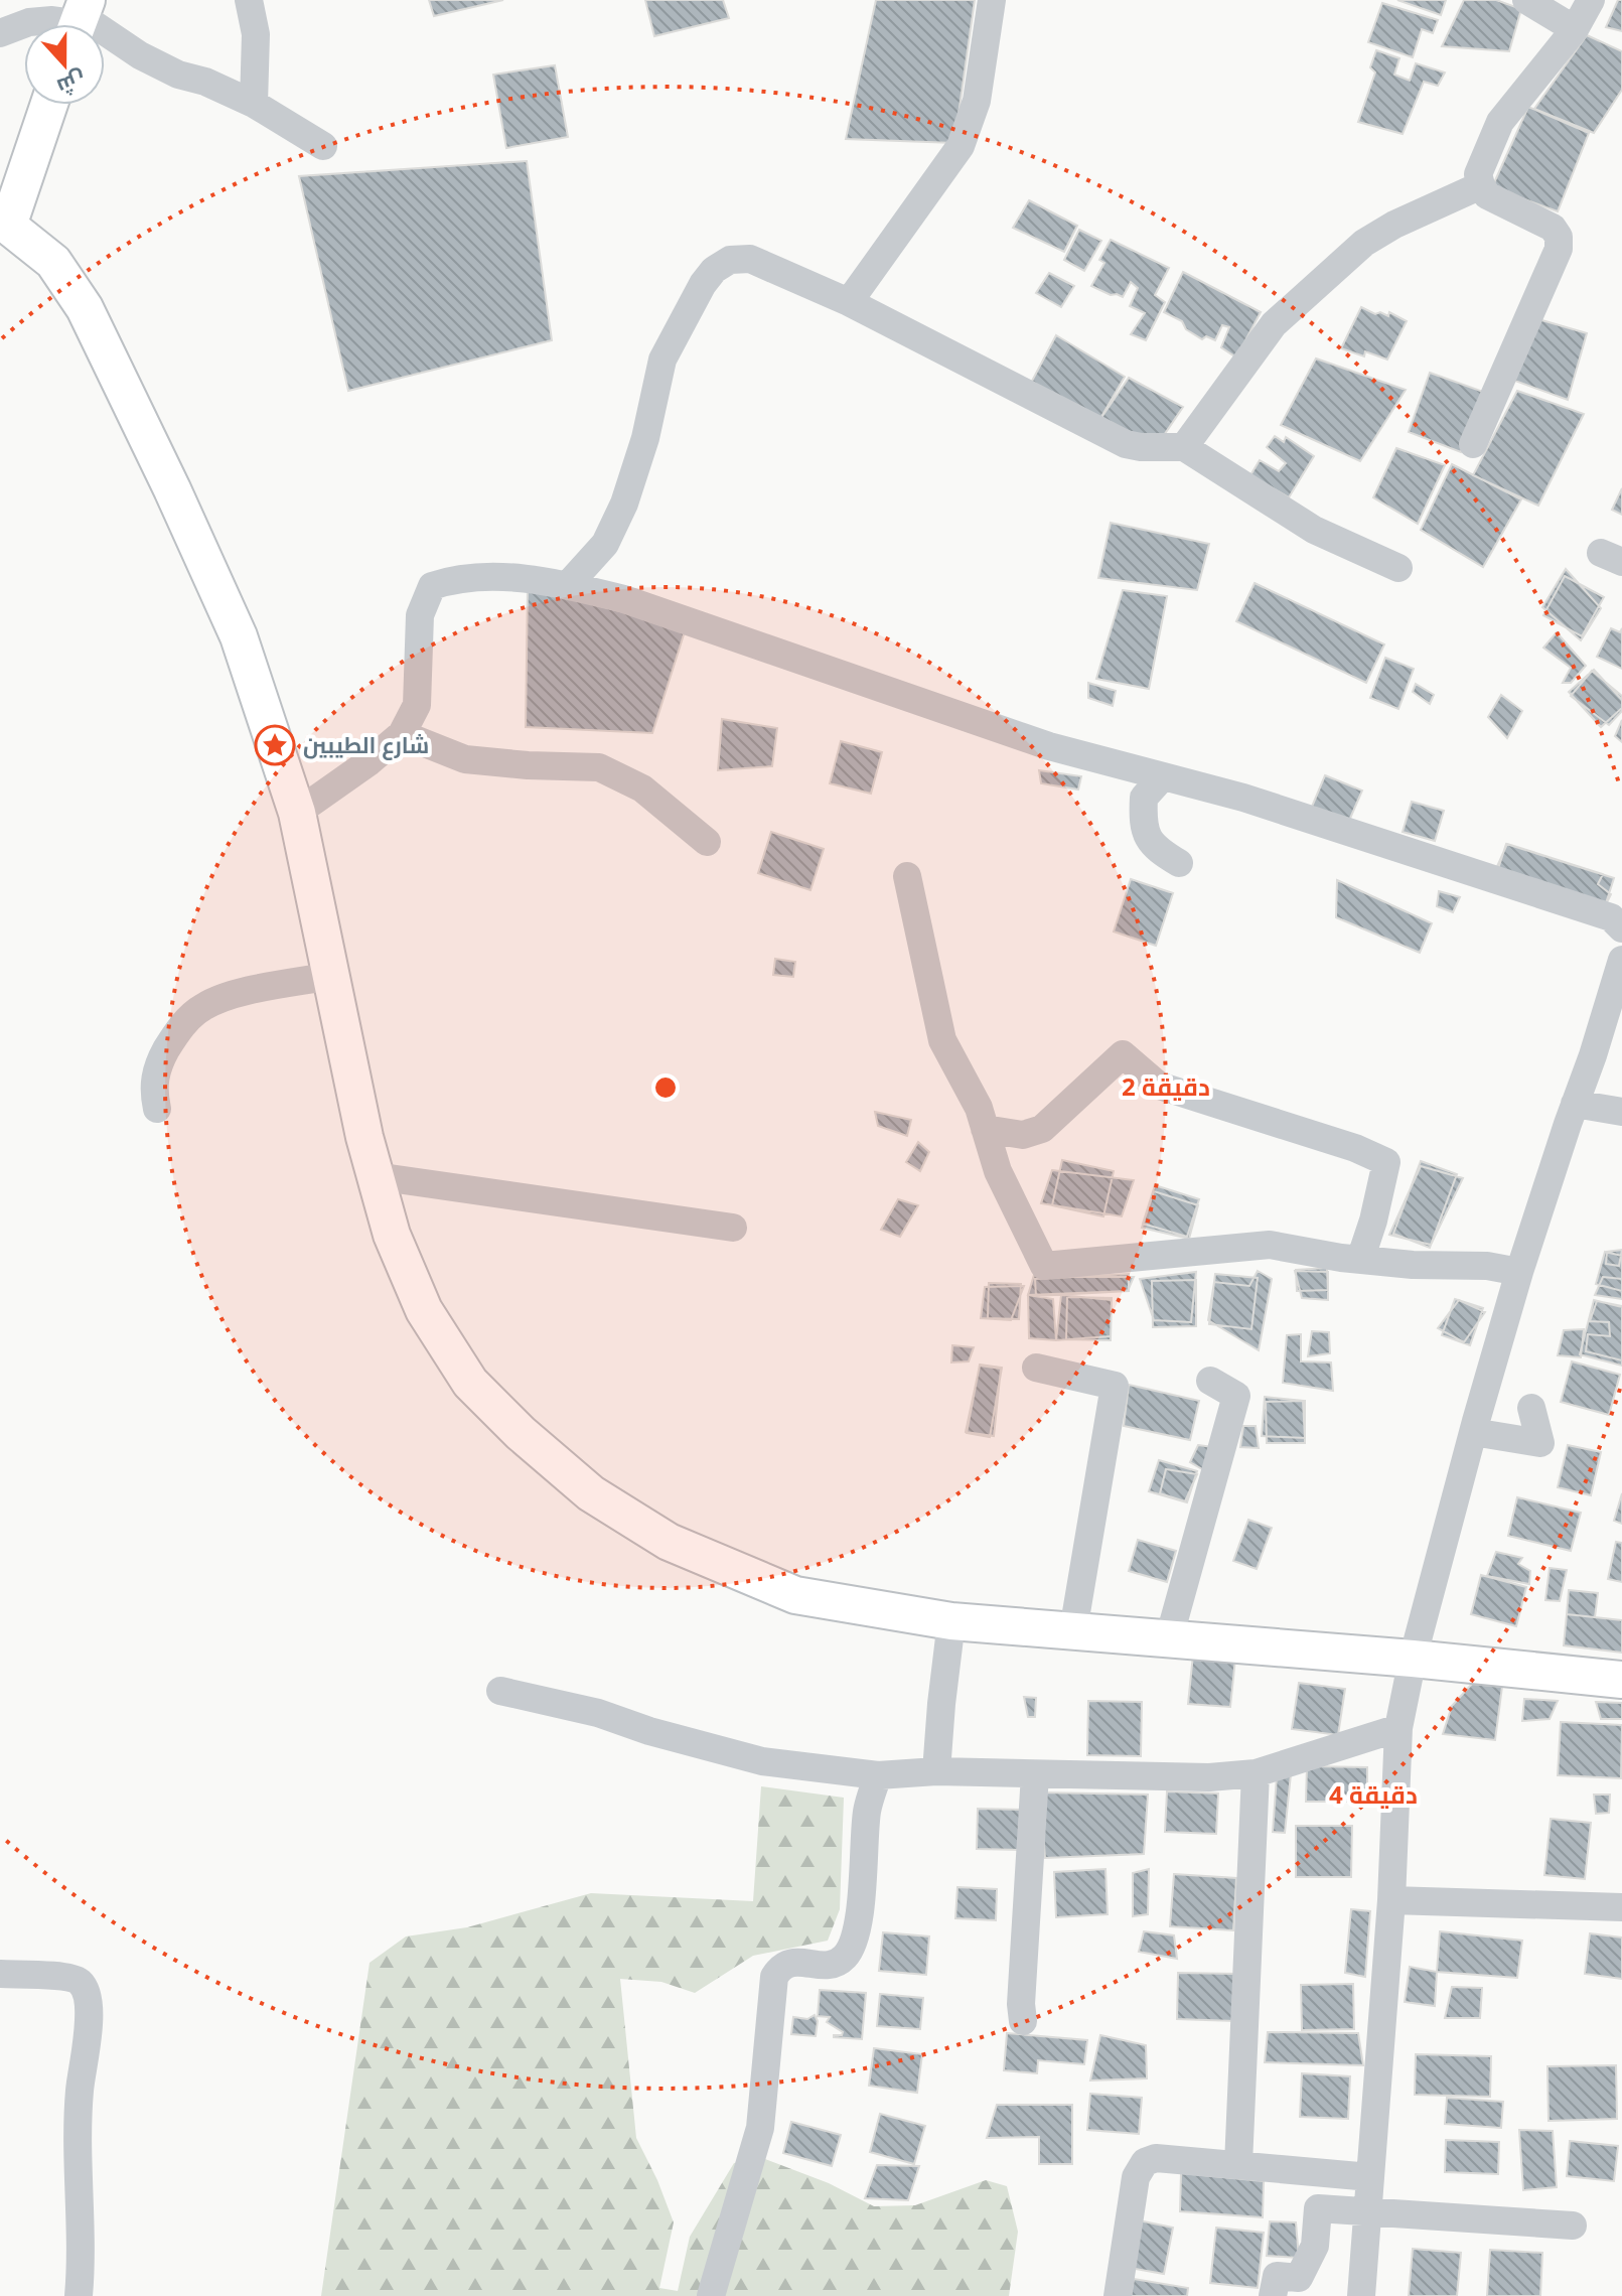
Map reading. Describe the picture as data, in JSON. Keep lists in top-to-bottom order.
{
  "places": {
    "place": ["شارع الطيبين"]
  },
  "north": "bottom",
  "rings": ["2 دقيقة", "4 دقيقة"]
}
